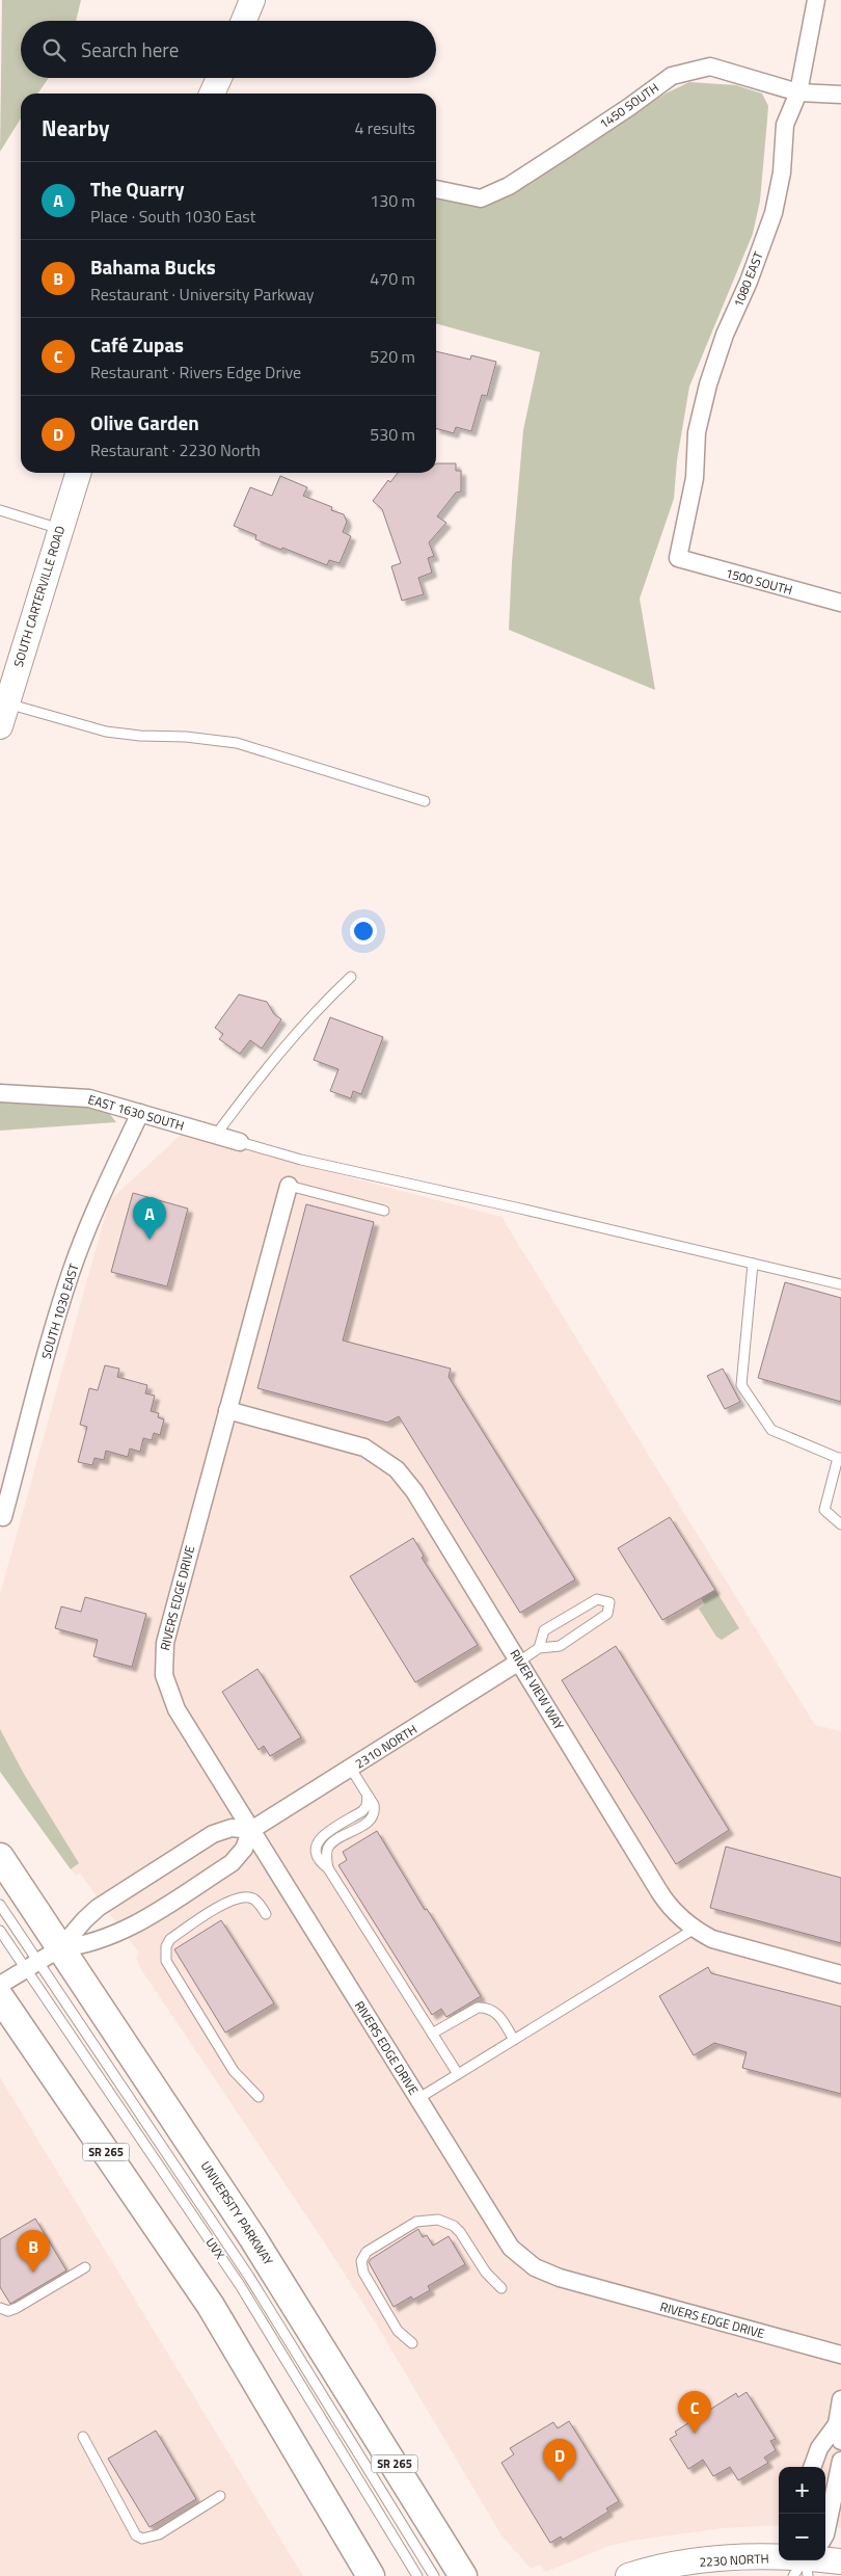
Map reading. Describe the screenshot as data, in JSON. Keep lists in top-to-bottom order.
{
  "streets": {
    "main road": ["SR 265", "UNIVERSITY PARKWAY"],
    "street": [
      "1450 SOUTH",
      "1080 EAST",
      "1500 SOUTH",
      "SOUTH CARTERVILLE ROAD",
      "EAST 1630 SOUTH",
      "SOUTH 1030 EAST",
      "RIVERS EDGE DRIVE",
      "RIVER VIEW WAY",
      "2310 NORTH",
      "2230 NORTH"
    ],
    "lane": ["UVX"]
  },
  "crossings": [
    ["1450 SOUTH", "1080 EAST"],
    ["1080 EAST", "1500 SOUTH"],
    ["EAST 1630 SOUTH", "SOUTH 1030 EAST"],
    ["RIVERS EDGE DRIVE", "RIVER VIEW WAY"],
    ["RIVERS EDGE DRIVE", "2310 NORTH"],
    ["RIVER VIEW WAY", "2310 NORTH"],
    ["UNIVERSITY PARKWAY", "UVX"]
  ],
  "page": {
    "search": "Search here",
    "heading": ["Nearby", "4 results"],
    "list": [
      {
        "mark": "A",
        "name": "The Quarry",
        "note": "Place · South 1030 East",
        "value": "130 m"
      },
      {
        "mark": "B",
        "name": "Bahama Bucks",
        "note": "Restaurant · University Parkway",
        "value": "470 m"
      },
      {
        "mark": "C",
        "name": "Café Zupas",
        "note": "Restaurant · Rivers Edge Drive",
        "value": "520 m"
      },
      {
        "mark": "D",
        "name": "Olive Garden",
        "note": "Restaurant · 2230 North",
        "value": "530 m"
      }
    ],
    "pins": [
      "A",
      "B",
      "C",
      "D"
    ],
    "map_buttons": ["+", "−"]
  }
}
